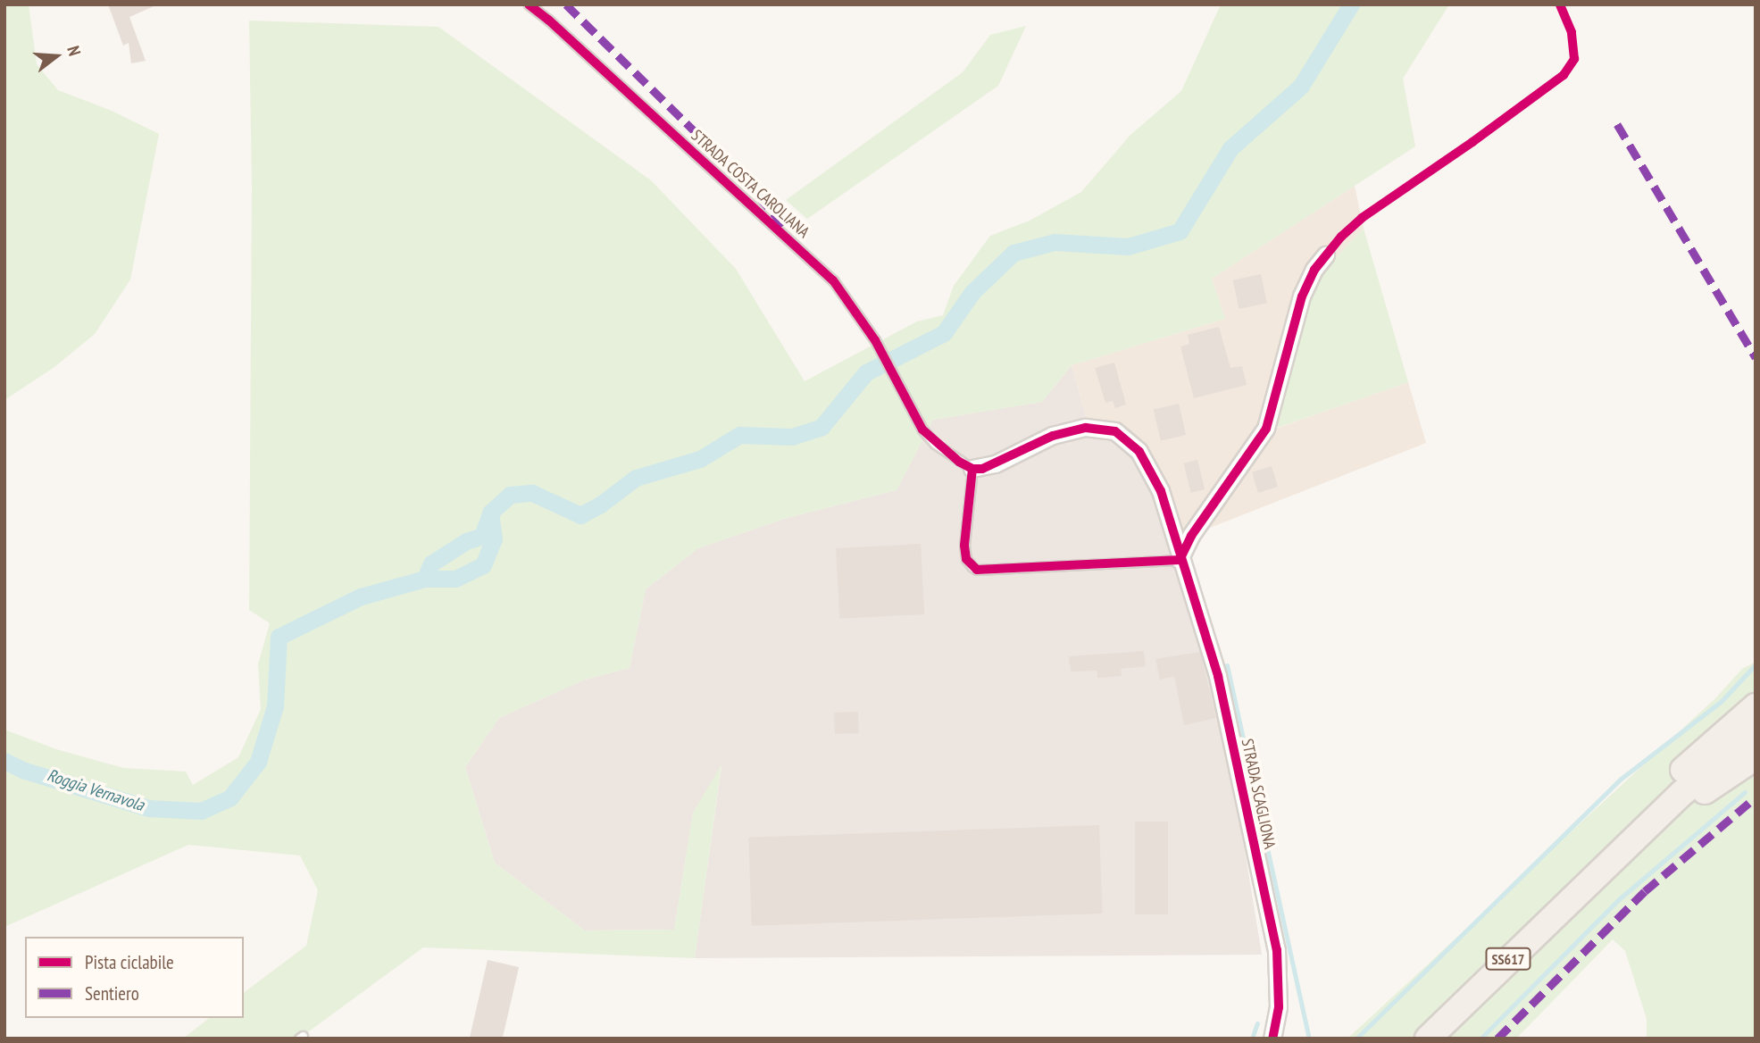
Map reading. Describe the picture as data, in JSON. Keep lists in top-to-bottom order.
{
  "streets": {
    "main road": ["SS617"],
    "street": ["STRADA SCAGLIONA"],
    "lane": ["STRADA COSTA CAROLIANA"]
  },
  "crossings": [
    ["STRADA COSTA CAROLIANA", "STRADA SCAGLIONA"]
  ],
  "water": ["Roggia Vernavola"],
  "legend": ["Pista ciclabile", "Sentiero"],
  "north": "right"
}
